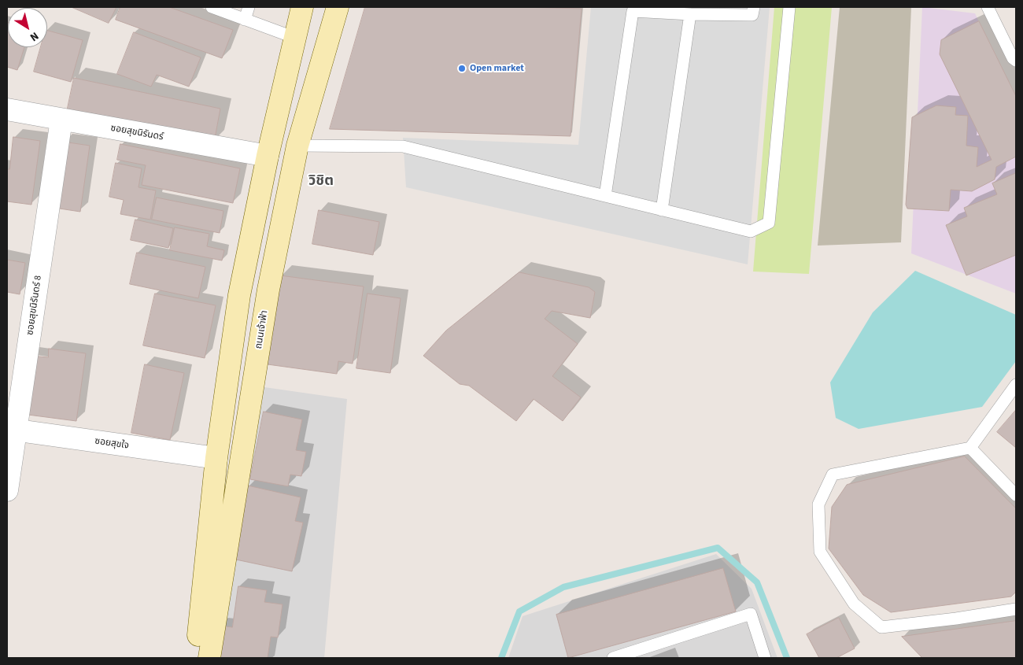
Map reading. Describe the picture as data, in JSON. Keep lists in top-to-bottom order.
{
  "streets": {
    "main road": ["ถนนเจ้าฟ้า"],
    "street": ["ซอยสุขนิรันดร์", "ซอยสุขนิรันดร์ 8", "ซอยสุขใจ"]
  },
  "crossings": [
    ["ซอยสุขนิรันดร์", "ซอยสุขนิรันดร์ 8"],
    ["ซอยสุขนิรันดร์ 8", "ซอยสุขใจ"]
  ],
  "districts": ["วิชิต"],
  "places": ["Open market"],
  "north": "bottom right"
}
